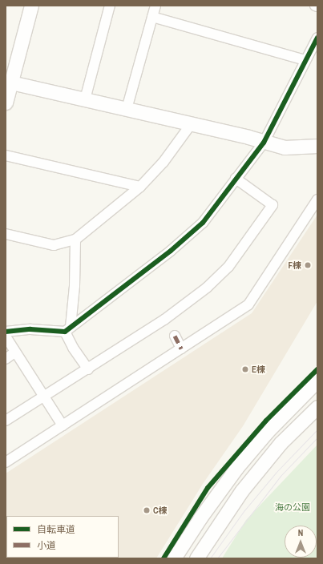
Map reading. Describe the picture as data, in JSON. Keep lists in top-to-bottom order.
{
  "parks": ["海の公園"],
  "places": ["F棟", "E棟", "C棟"],
  "legend": ["自転車道", "小道"],
  "north": "top"
}
